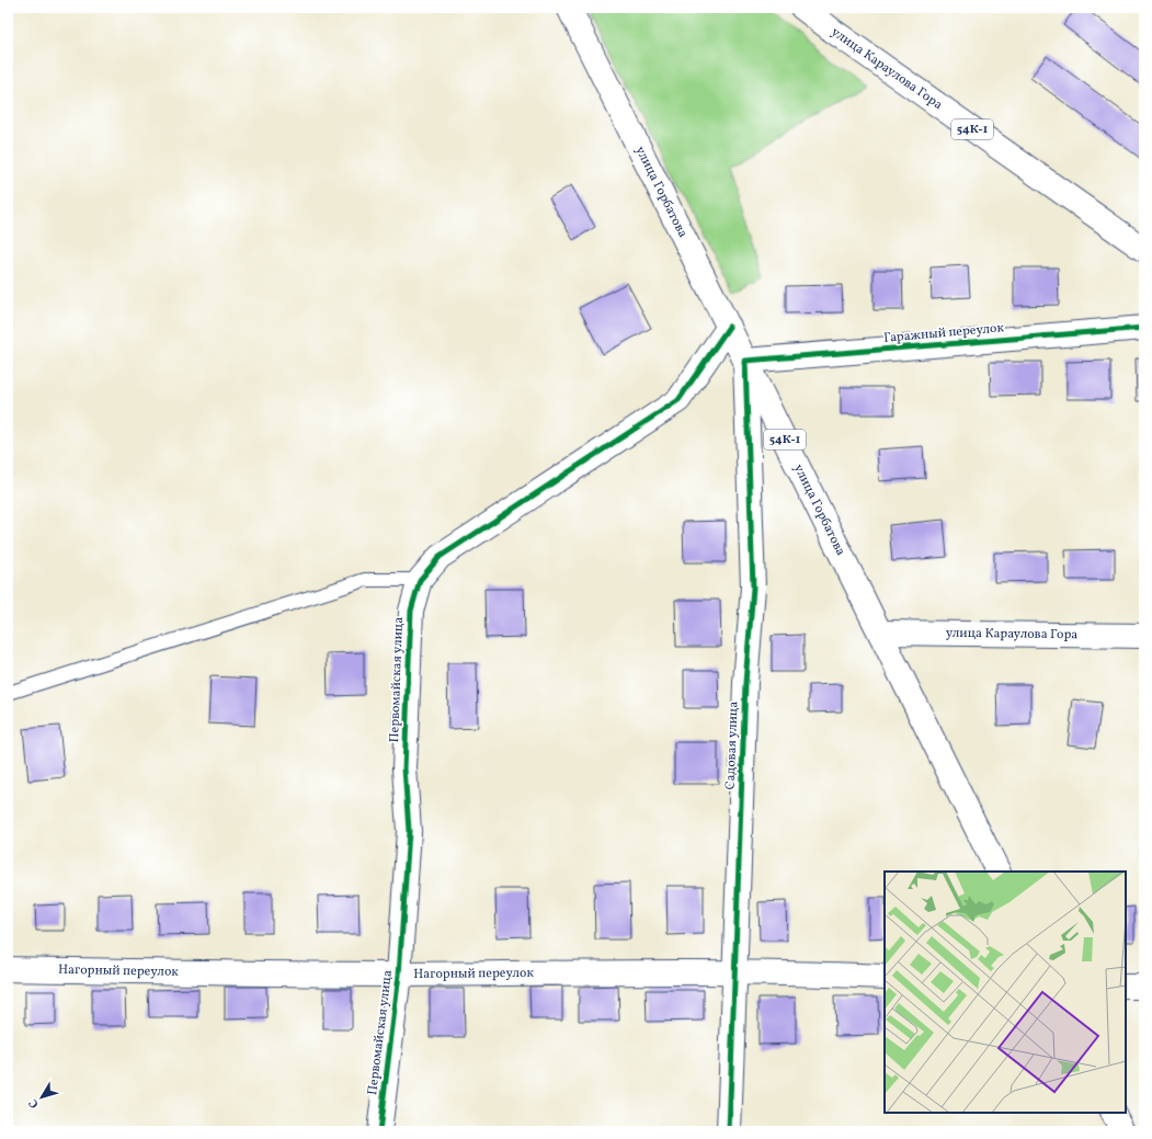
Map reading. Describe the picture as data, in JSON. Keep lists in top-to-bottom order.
{
  "streets": {
    "street": [
      "улица Караулова Гора",
      "54К-1",
      "улица Горбатова",
      "Гаражный переулок",
      "Первомайская улица",
      "Садовая улица",
      "Нагорный переулок"
    ]
  },
  "crossings": [
    ["улица Караулова Гора", "улица Горбатова"],
    ["улица Горбатова", "Гаражный переулок"],
    ["улица Горбатова", "Первомайская улица"],
    ["улица Горбатова", "Садовая улица"],
    ["Гаражный переулок", "Садовая улица"],
    ["Первомайская улица", "Нагорный переулок"],
    ["Садовая улица", "Нагорный переулок"]
  ],
  "north": "bottom left"
}
